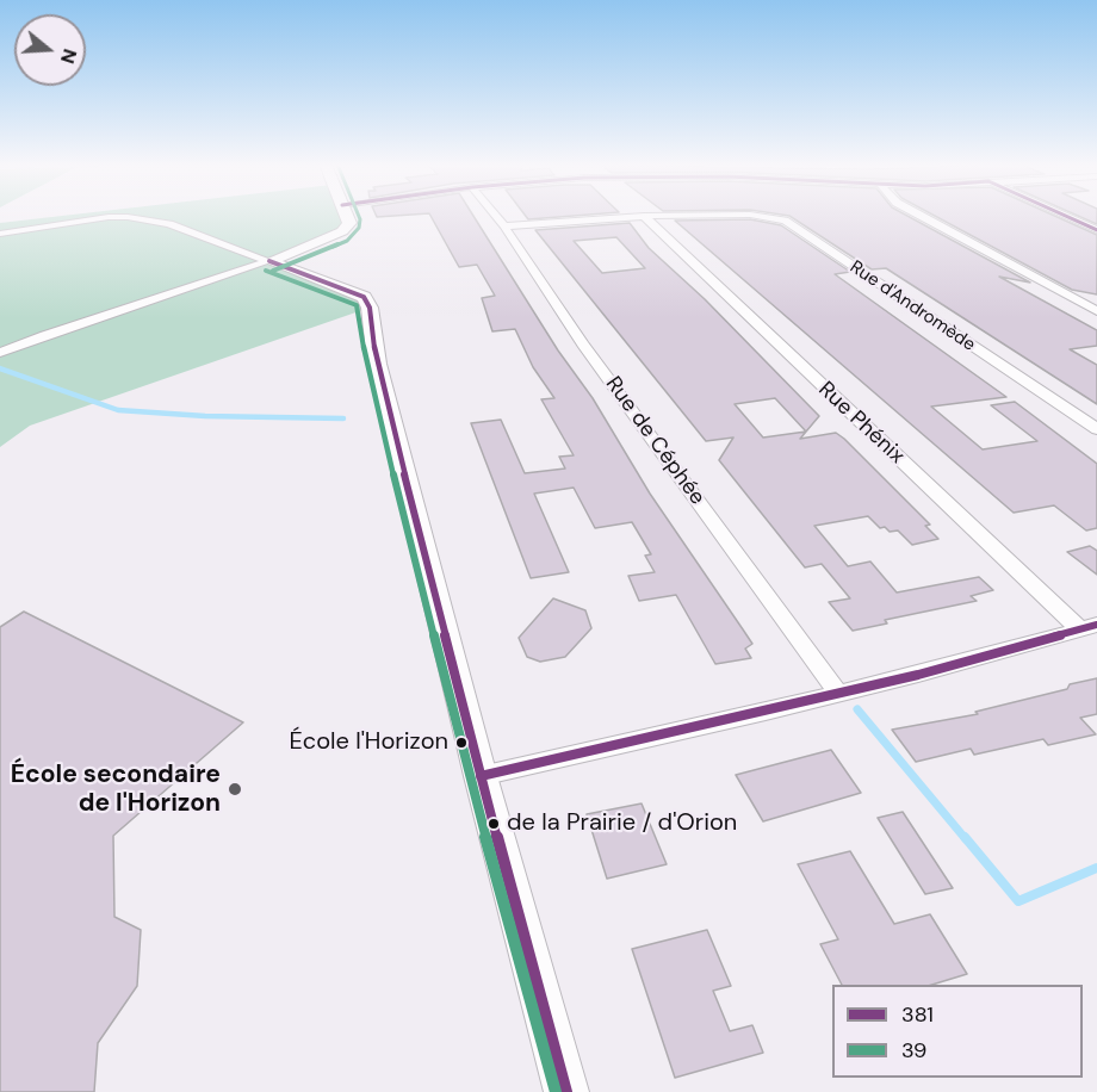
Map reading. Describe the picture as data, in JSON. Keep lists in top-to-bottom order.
{
  "streets": {
    "street": ["Rue d'Andromède", "Rue Phénix", "Rue de Céphée"]
  },
  "crossings": [
    ["Rue d'Andromède", "Rue Phénix"],
    ["Rue d'Andromède", "Rue de Céphée"]
  ],
  "places": ["École l'Horizon", "École secondaire de l'Horizon", "de la Prairie / d'Orion"],
  "lines": ["transit line 381", "transit line 39"],
  "legend": ["381", "39"],
  "north": "right"
}
